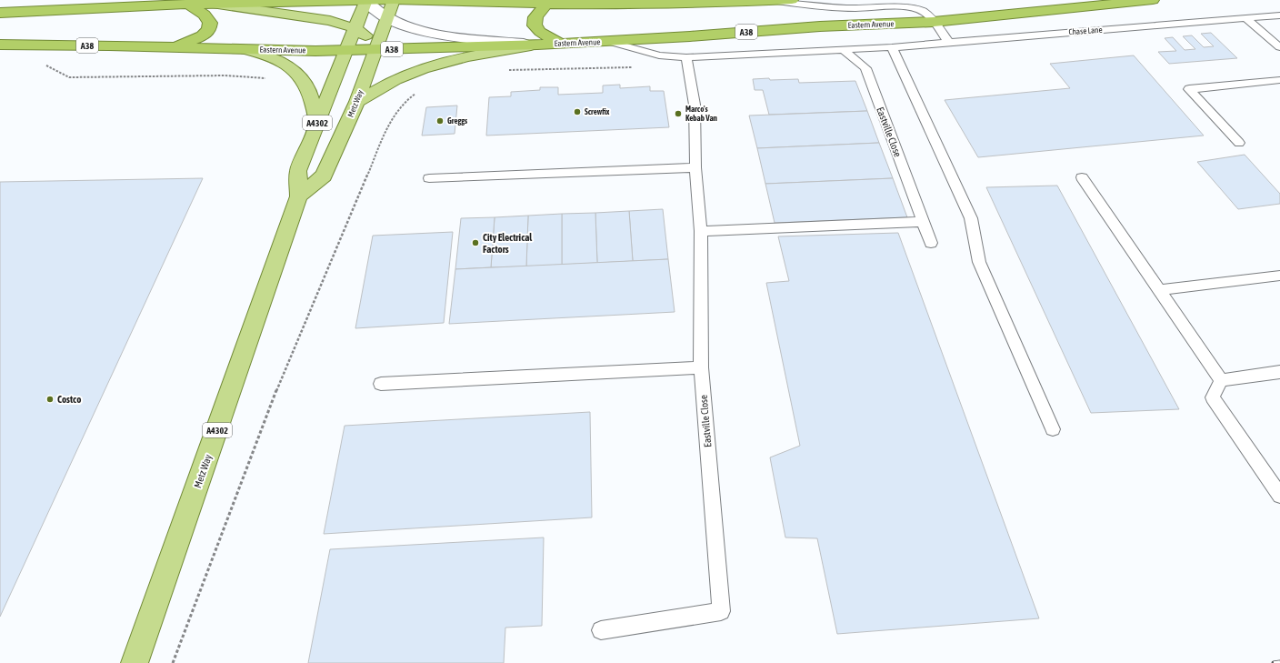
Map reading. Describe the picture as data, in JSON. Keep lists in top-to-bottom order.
{
  "streets": {
    "highway": ["Eastern Avenue", "A38"],
    "main road": ["Metz Way", "A4302"],
    "lane": ["Chase Lane", "Eastville Close"]
  },
  "crossings": [
    ["Eastern Avenue", "Chase Lane"],
    ["Eastern Avenue", "Metz Way"],
    ["Chase Lane", "Eastville Close"]
  ],
  "places": [
    "Screwfix",
    "Marco's Kebab Van",
    "Greggs",
    "City Electrical Factors",
    "Costco"
  ]
}
